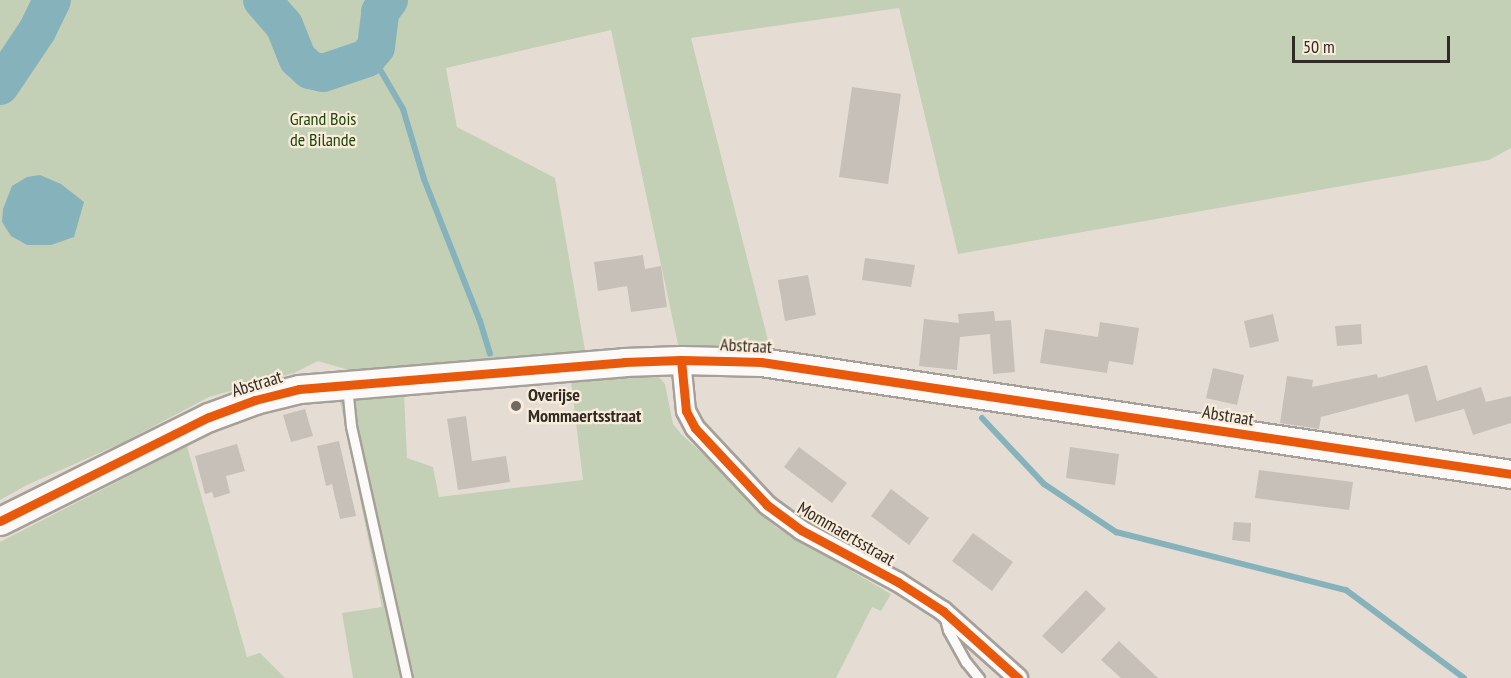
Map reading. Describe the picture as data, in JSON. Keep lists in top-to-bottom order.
{
  "streets": {
    "street": ["Abstraat", "Mommaertsstraat"]
  },
  "crossings": [
    ["Abstraat", "Mommaertsstraat"]
  ],
  "parks": ["Grand Bois de Bilande"],
  "places": ["Overijse Mommaertsstraat"],
  "scale_bar": "50 m"
}
